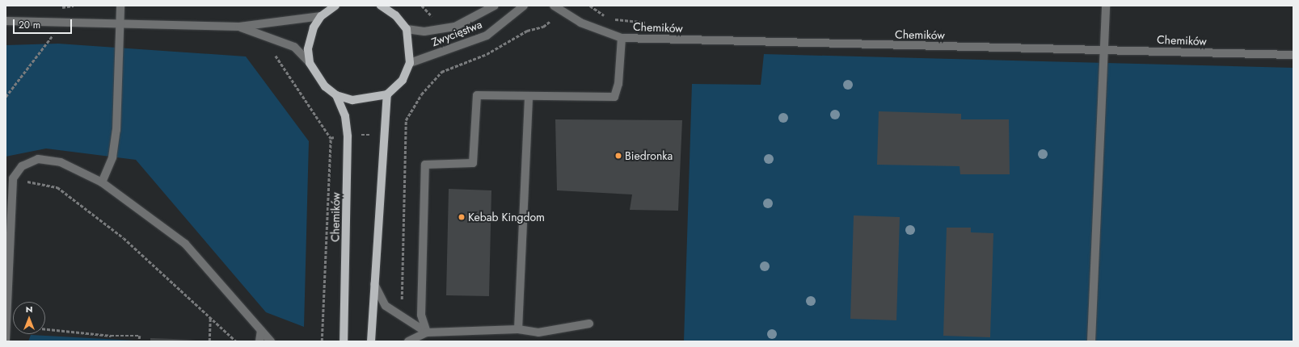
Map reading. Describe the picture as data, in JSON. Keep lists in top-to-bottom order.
{
  "streets": {
    "main road": ["Chemików"],
    "street": ["Zwycięstwa"]
  },
  "places": ["Biedronka", "Kebab Kingdom"],
  "scale_bar": "20 m",
  "north": "top"
}
